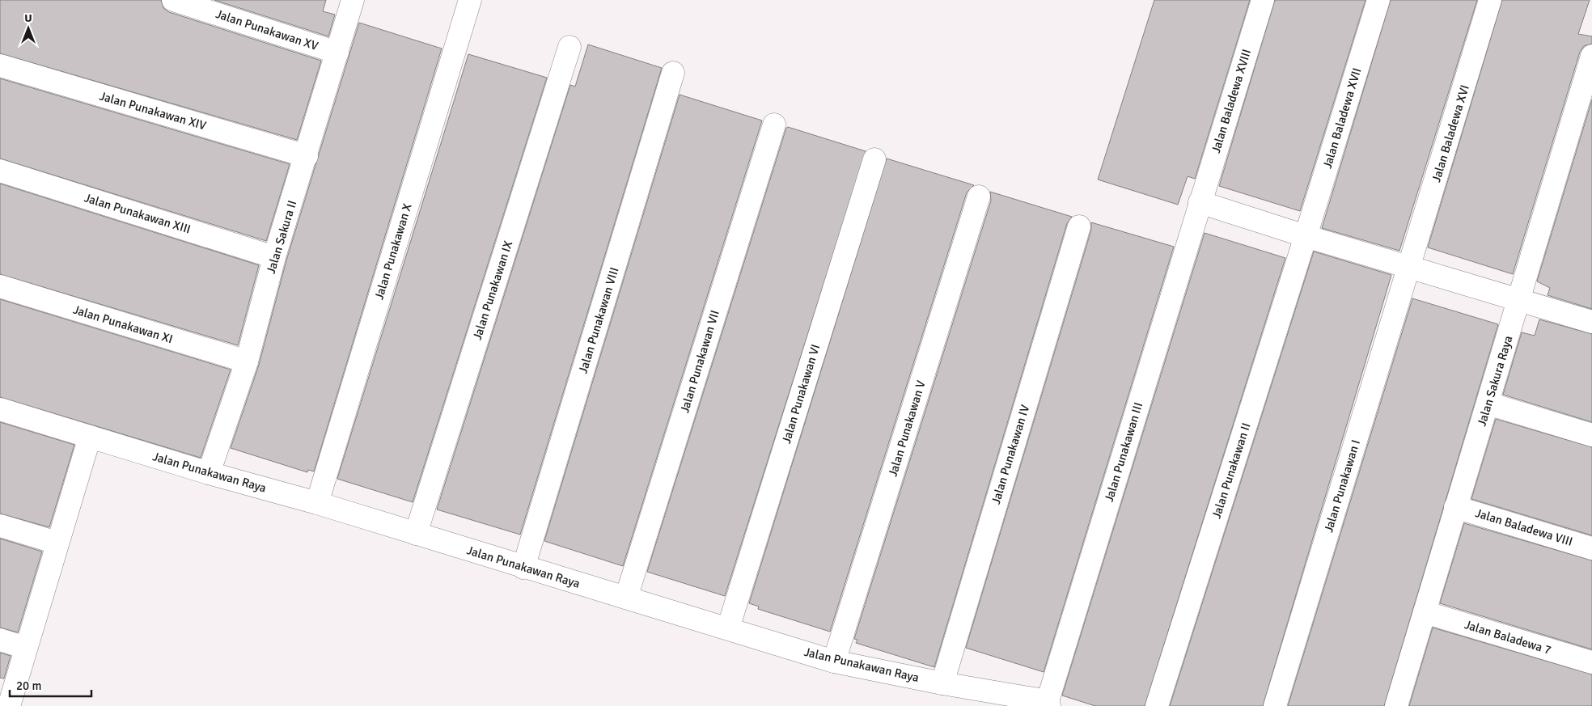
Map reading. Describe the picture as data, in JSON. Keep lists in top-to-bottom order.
{
  "streets": {
    "street": [
      "Jalan Punakawan XV",
      "Jalan Baladewa XVIII",
      "Jalan Punakawan XIV",
      "Jalan Baladewa XVII",
      "Jalan Baladewa XVI",
      "Jalan Punakawan XIII",
      "Jalan Sakura II",
      "Jalan Punakawan X",
      "Jalan Punakawan IX",
      "Jalan Punakawan VIII",
      "Jalan Punakawan XI",
      "Jalan Punakawan VII",
      "Jalan Sakura Raya",
      "Jalan Punakawan VI",
      "Jalan Punakawan V",
      "Jalan Punakawan III",
      "Jalan Punakawan IV",
      "Jalan Punakawan II",
      "Jalan Punakawan Raya",
      "Jalan Punakawan I",
      "Jalan Baladewa VIII",
      "Jalan Baladewa 7"
    ]
  },
  "crossings": [
    ["Jalan Punakawan XV", "Jalan Sakura II"],
    ["Jalan Baladewa XVIII", "Jalan Punakawan III"],
    ["Jalan Punakawan XIV", "Jalan Sakura II"],
    ["Jalan Baladewa XVII", "Jalan Punakawan II"],
    ["Jalan Baladewa XVI", "Jalan Punakawan I"],
    ["Jalan Punakawan XIII", "Jalan Sakura II"],
    ["Jalan Sakura II", "Jalan Punakawan XI"],
    ["Jalan Sakura II", "Jalan Punakawan Raya"],
    ["Jalan Punakawan X", "Jalan Punakawan Raya"],
    ["Jalan Punakawan IX", "Jalan Punakawan Raya"],
    ["Jalan Punakawan VIII", "Jalan Punakawan Raya"],
    ["Jalan Punakawan VII", "Jalan Punakawan Raya"],
    ["Jalan Sakura Raya", "Jalan Baladewa VIII"],
    ["Jalan Sakura Raya", "Jalan Baladewa 7"],
    ["Jalan Punakawan VI", "Jalan Punakawan Raya"],
    ["Jalan Punakawan V", "Jalan Punakawan Raya"],
    ["Jalan Punakawan III", "Jalan Punakawan Raya"],
    ["Jalan Punakawan IV", "Jalan Punakawan Raya"]
  ],
  "scale_bar": "20 m",
  "north": "top"
}
